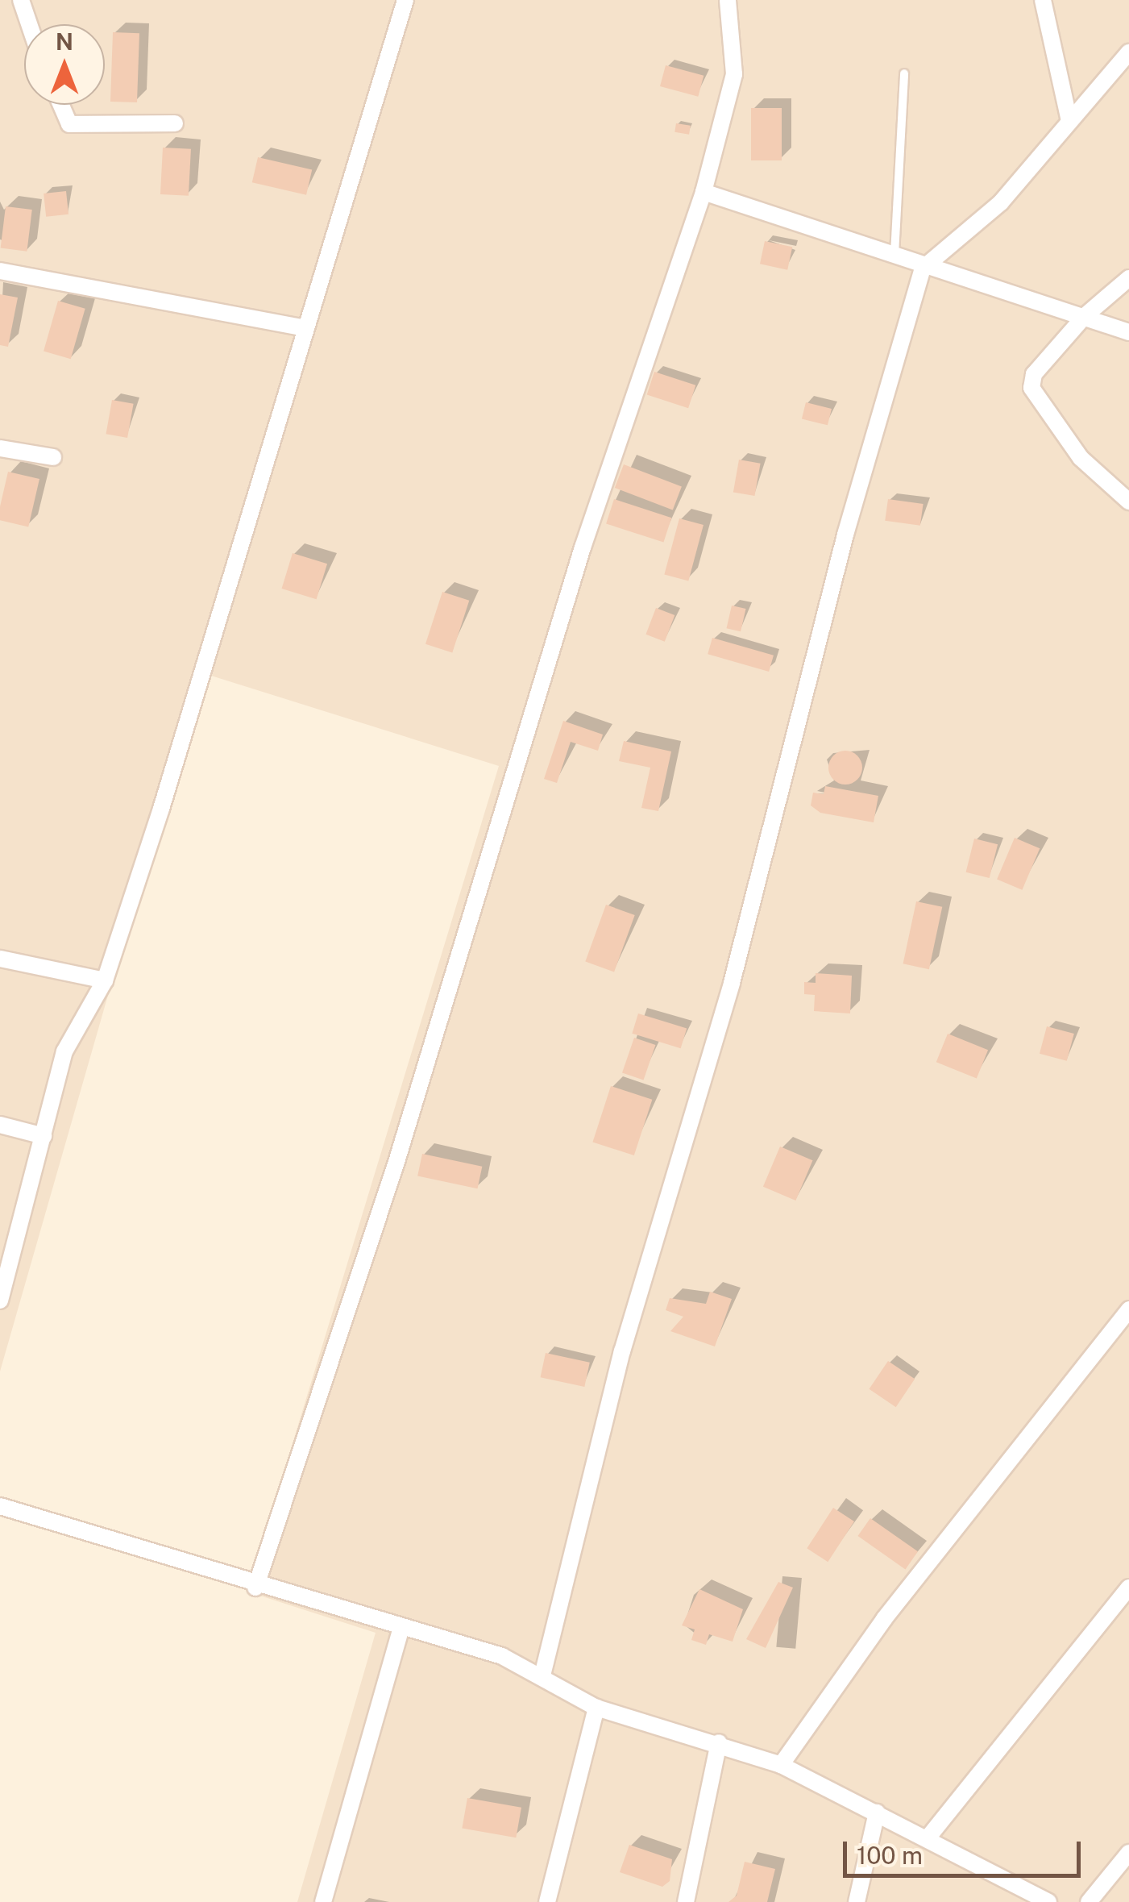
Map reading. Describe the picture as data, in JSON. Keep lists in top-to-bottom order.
{
  "scale_bar": "100 m",
  "north": "top"
}
